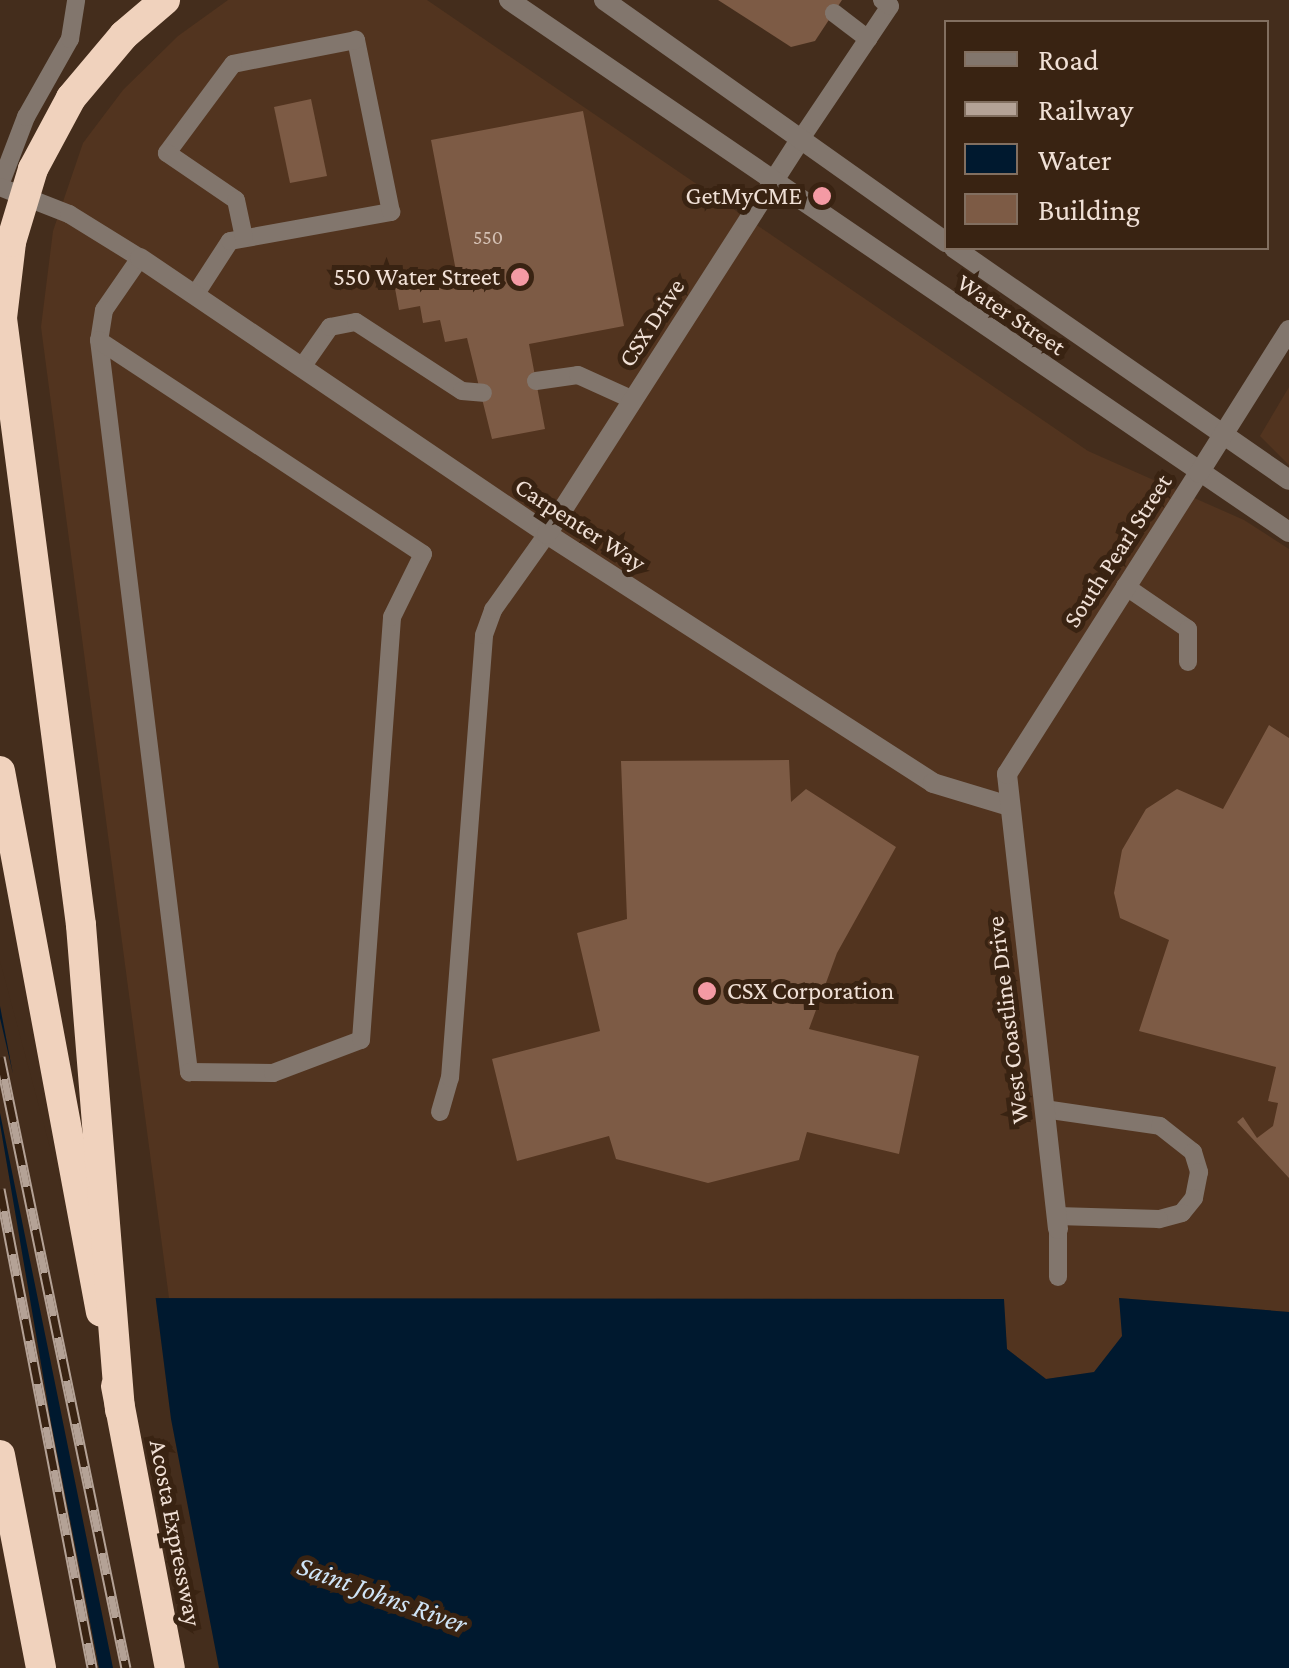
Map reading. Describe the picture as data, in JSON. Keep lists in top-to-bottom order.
{
  "streets": {
    "highway": ["Acosta Expressway"],
    "street": [
      "Water Street",
      "CSX Drive",
      "Carpenter Way",
      "South Pearl Street",
      "West Coastline Drive"
    ]
  },
  "crossings": [
    ["Water Street", "CSX Drive"],
    ["Water Street", "South Pearl Street"],
    ["CSX Drive", "Carpenter Way"],
    ["Carpenter Way", "South Pearl Street"],
    ["Carpenter Way", "West Coastline Drive"],
    ["South Pearl Street", "West Coastline Drive"]
  ],
  "water": ["Saint Johns River"],
  "places": ["GetMyCME", "550 Water Street", "CSX Corporation"],
  "house_numbers": ["550"],
  "legend": [
    "Road",
    "Railway",
    "Water",
    "Building"
  ]
}
